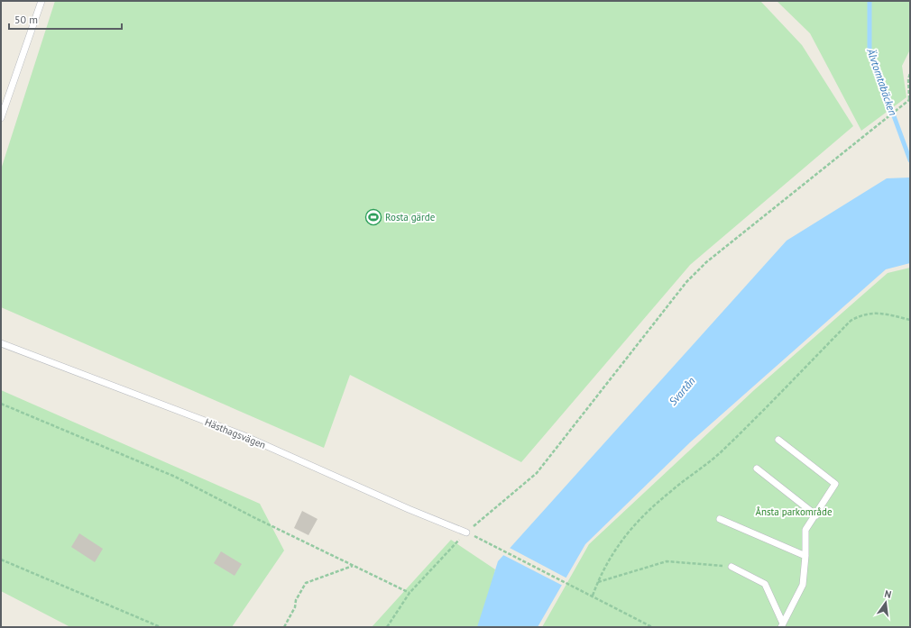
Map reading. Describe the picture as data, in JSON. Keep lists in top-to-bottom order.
{
  "streets": {
    "lane": ["Hästhagsvägen"]
  },
  "water": ["Älvtomtabäcken", "Svartån"],
  "parks": ["Ånsta parkområde"],
  "places": {
    "sports": ["Rosta gärde"]
  },
  "scale_bar": "50 m",
  "north": "top"
}
